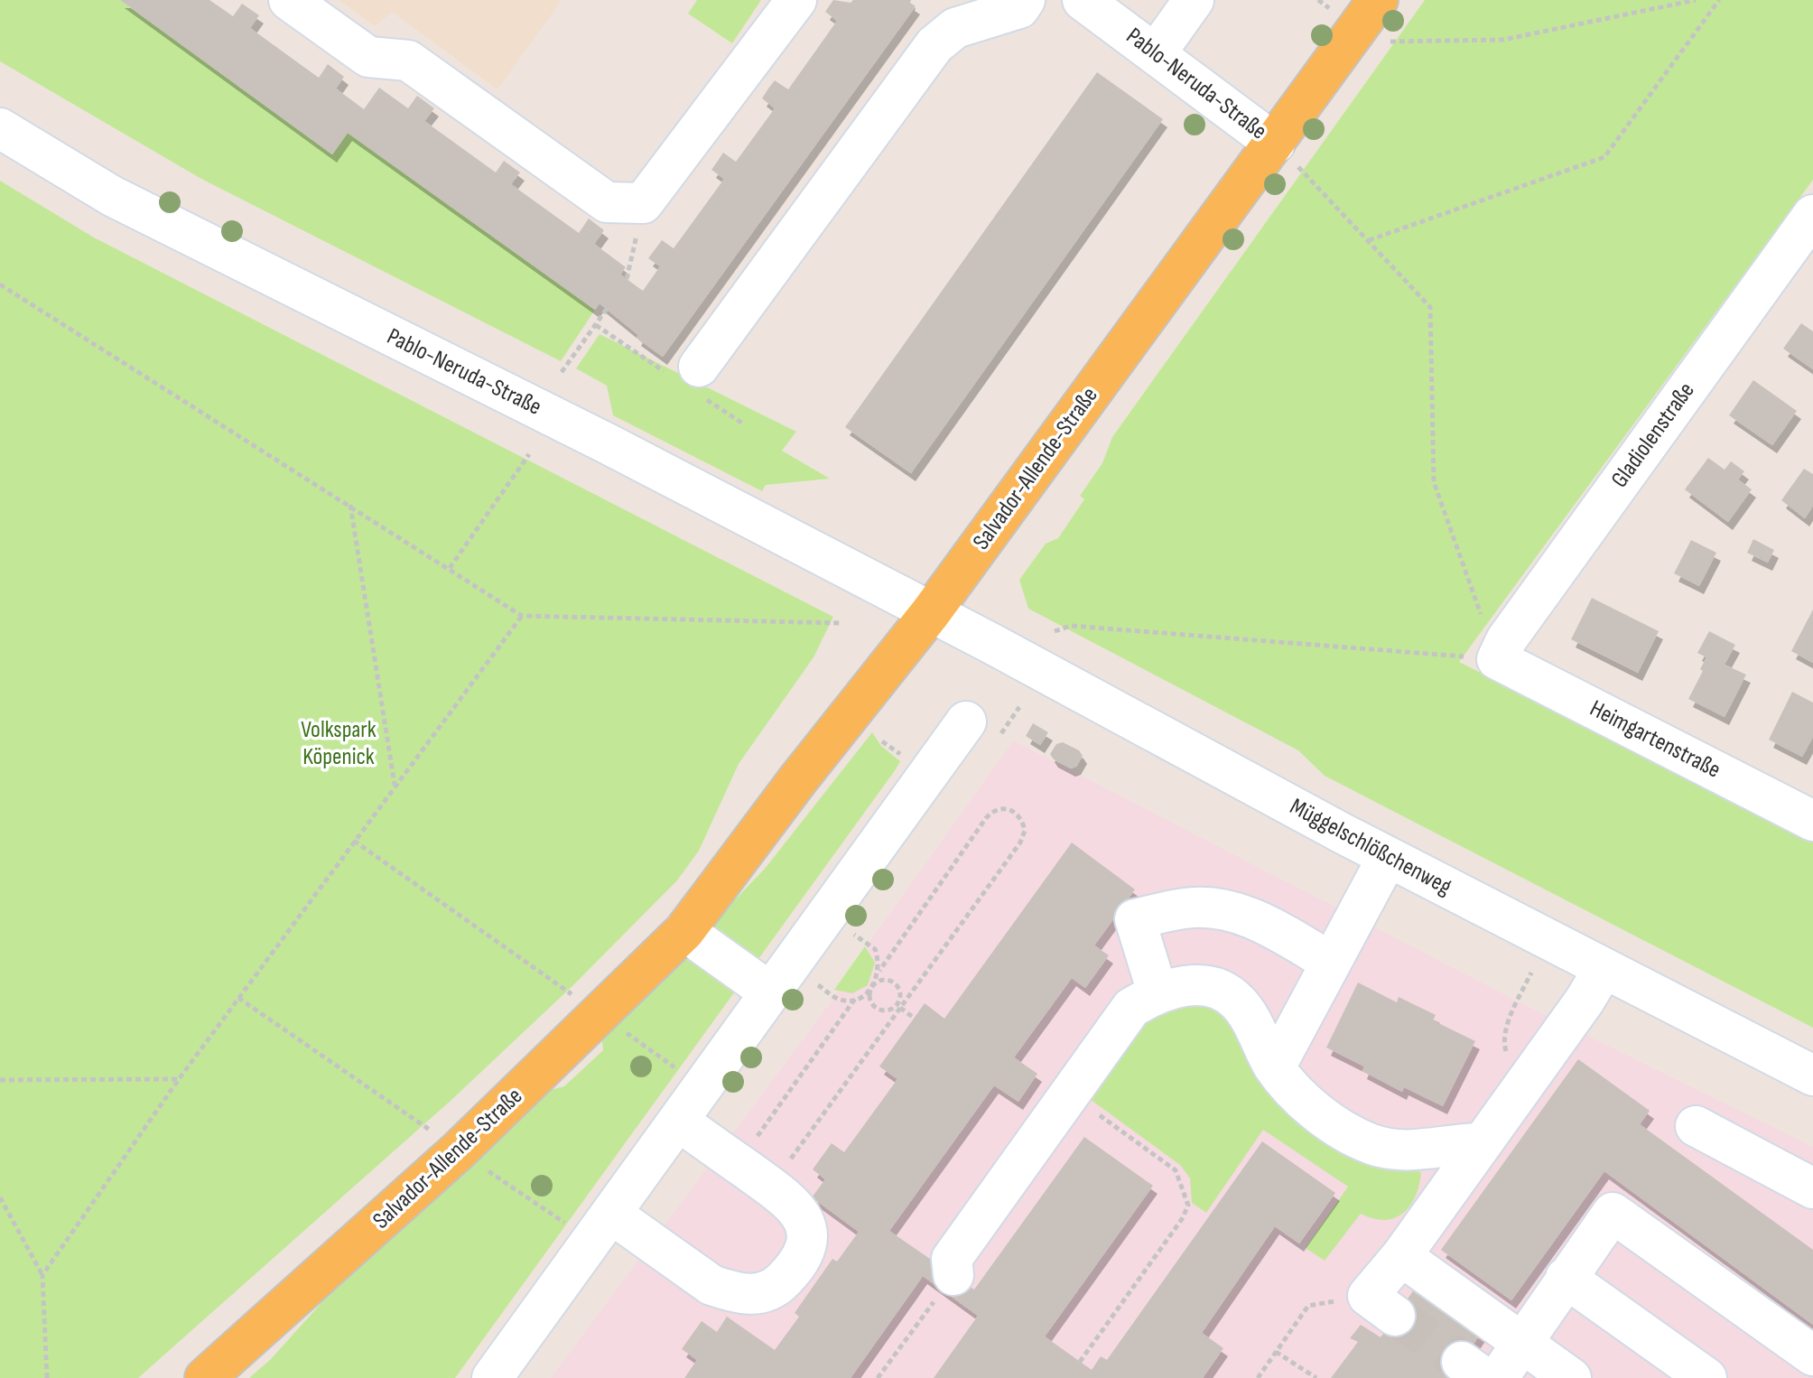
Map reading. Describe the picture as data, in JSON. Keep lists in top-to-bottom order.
{
  "streets": {
    "main road": ["Salvador-Allende-Straße"],
    "street": [
      "Pablo-Neruda-Straße",
      "Gladiolenstraße",
      "Heimgartenstraße",
      "Müggelschlößchenweg"
    ]
  },
  "crossings": [
    ["Pablo-Neruda-Straße", "Salvador-Allende-Straße"],
    ["Pablo-Neruda-Straße", "Müggelschlößchenweg"],
    ["Gladiolenstraße", "Heimgartenstraße"],
    ["Salvador-Allende-Straße", "Müggelschlößchenweg"]
  ],
  "parks": ["Volkspark Köpenick"]
}
